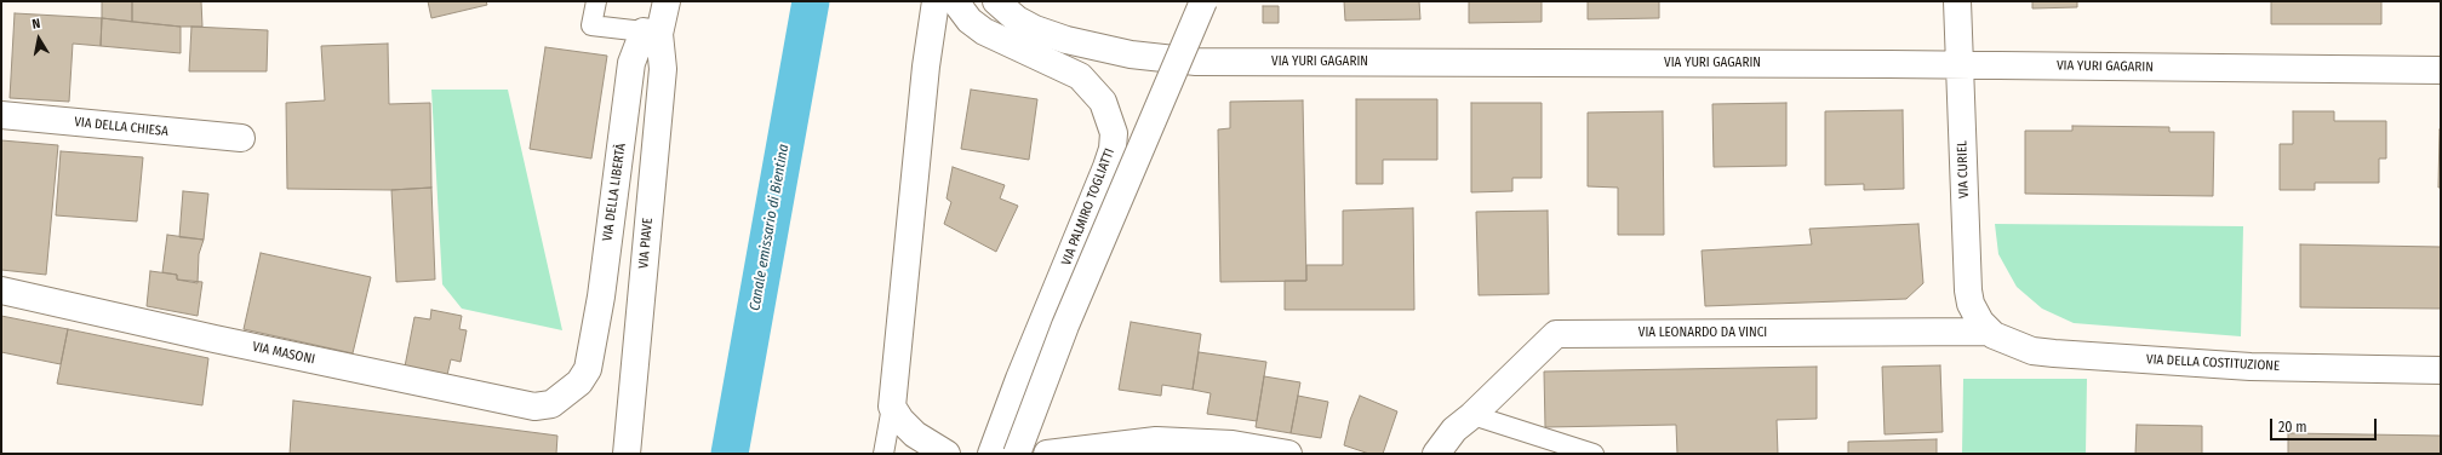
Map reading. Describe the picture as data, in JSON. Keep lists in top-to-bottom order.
{
  "streets": {
    "street": [
      "VIA YURI GAGARIN",
      "VIA DELLA CHIESA",
      "VIA CURIEL",
      "VIA DELLA LIBERTÀ",
      "VIA PALMIRO TOGLIATTI",
      "VIA PIAVE",
      "VIA LEONARDO DA VINCI",
      "VIA MASONI",
      "VIA DELLA COSTITUZIONE"
    ]
  },
  "crossings": [
    ["VIA YURI GAGARIN", "VIA CURIEL"],
    ["VIA CURIEL", "VIA LEONARDO DA VINCI"],
    ["VIA CURIEL", "VIA DELLA COSTITUZIONE"],
    ["VIA DELLA LIBERTÀ", "VIA PIAVE"],
    ["VIA DELLA LIBERTÀ", "VIA MASONI"],
    ["VIA LEONARDO DA VINCI", "VIA DELLA COSTITUZIONE"]
  ],
  "water": ["Canale emissario di Bientina"],
  "scale_bar": "20 m",
  "north": "top"
}
